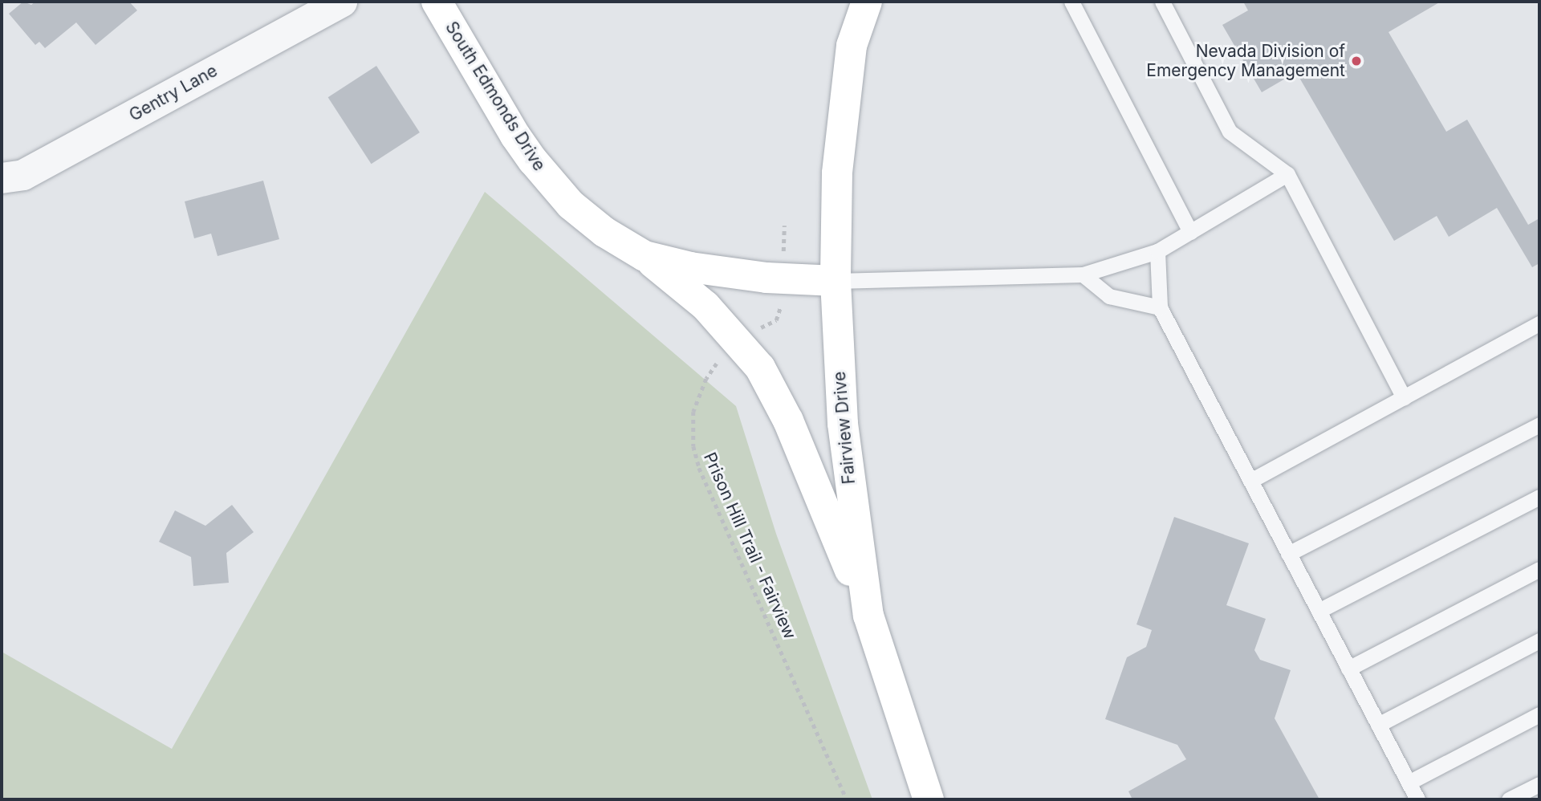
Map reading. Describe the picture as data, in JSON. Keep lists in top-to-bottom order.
{
  "streets": {
    "main road": ["South Edmonds Drive", "Fairview Drive"],
    "street": ["Gentry Lane"],
    "path": ["Prison Hill Trail - Fairview"]
  },
  "crossings": [
    ["South Edmonds Drive", "Fairview Drive"],
    ["South Edmonds Drive", "Prison Hill Trail - Fairview"]
  ],
  "places": ["Nevada Division of Emergency Management"]
}
